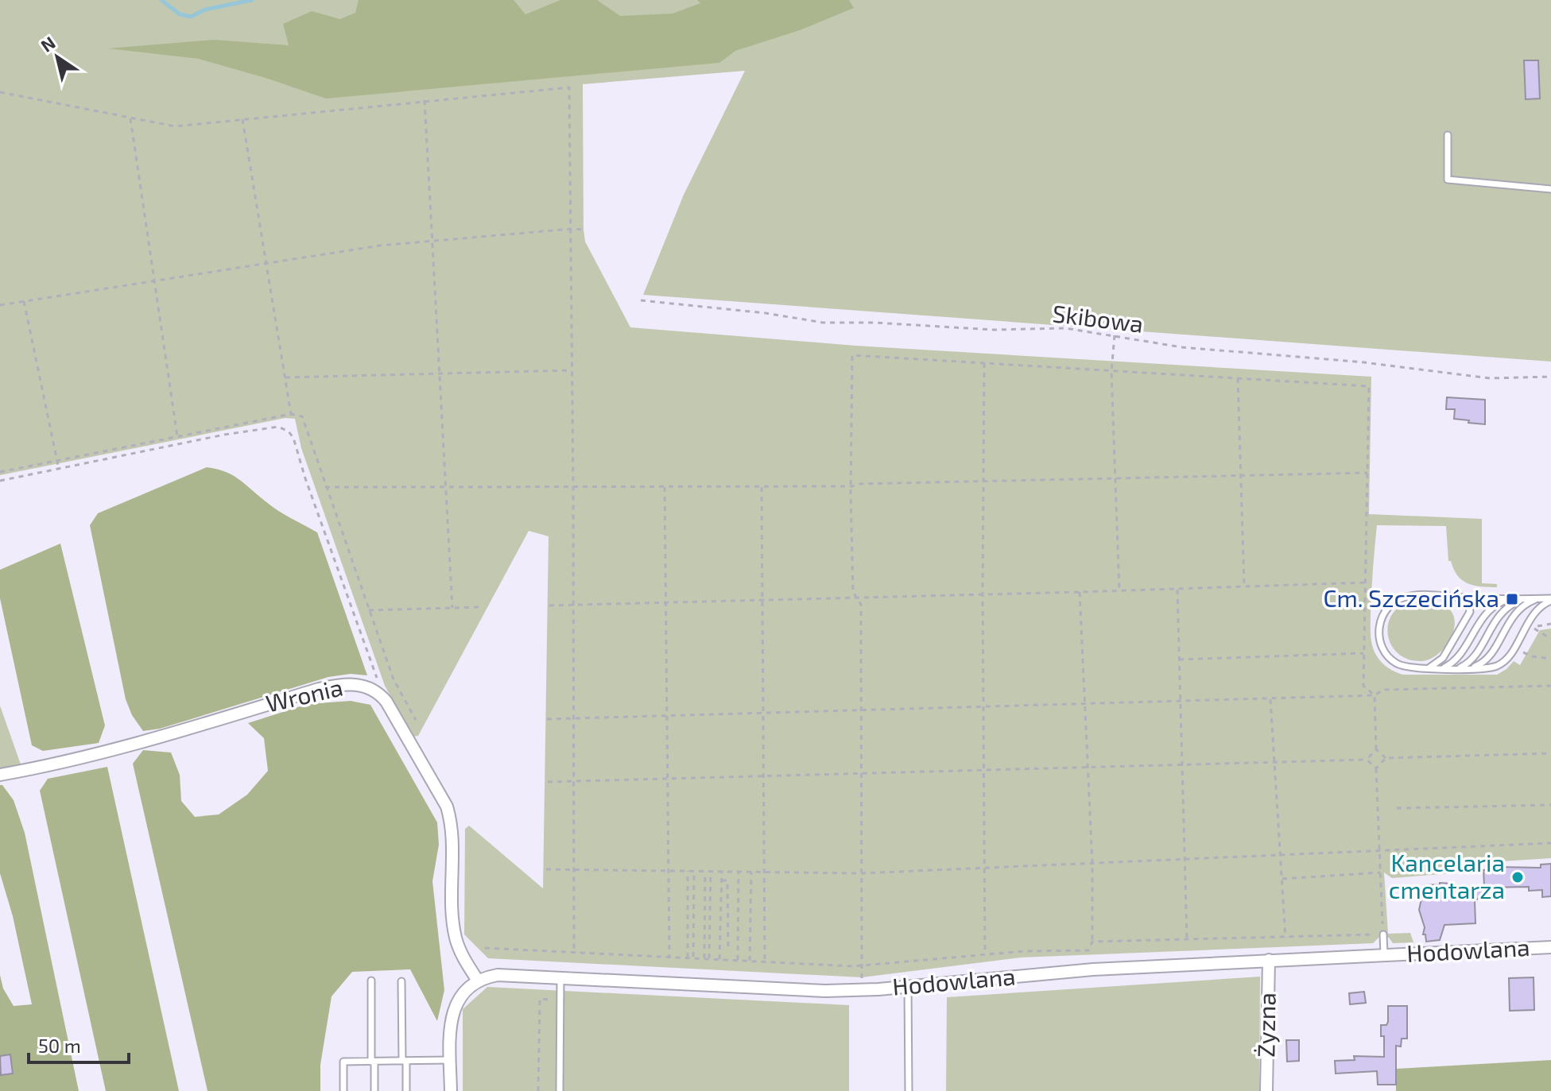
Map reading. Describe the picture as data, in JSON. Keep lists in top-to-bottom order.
{
  "streets": {
    "street": ["Wronia", "Hodowlana", "Żyzna"],
    "path": ["Skibowa"]
  },
  "crossings": [
    ["Wronia", "Hodowlana"],
    ["Hodowlana", "Żyzna"]
  ],
  "places": {
    "transit": ["Cm. Szczecińska"],
    "other": ["Kancelaria cmentarza"]
  },
  "scale_bar": "50 m",
  "north": "top left"
}
